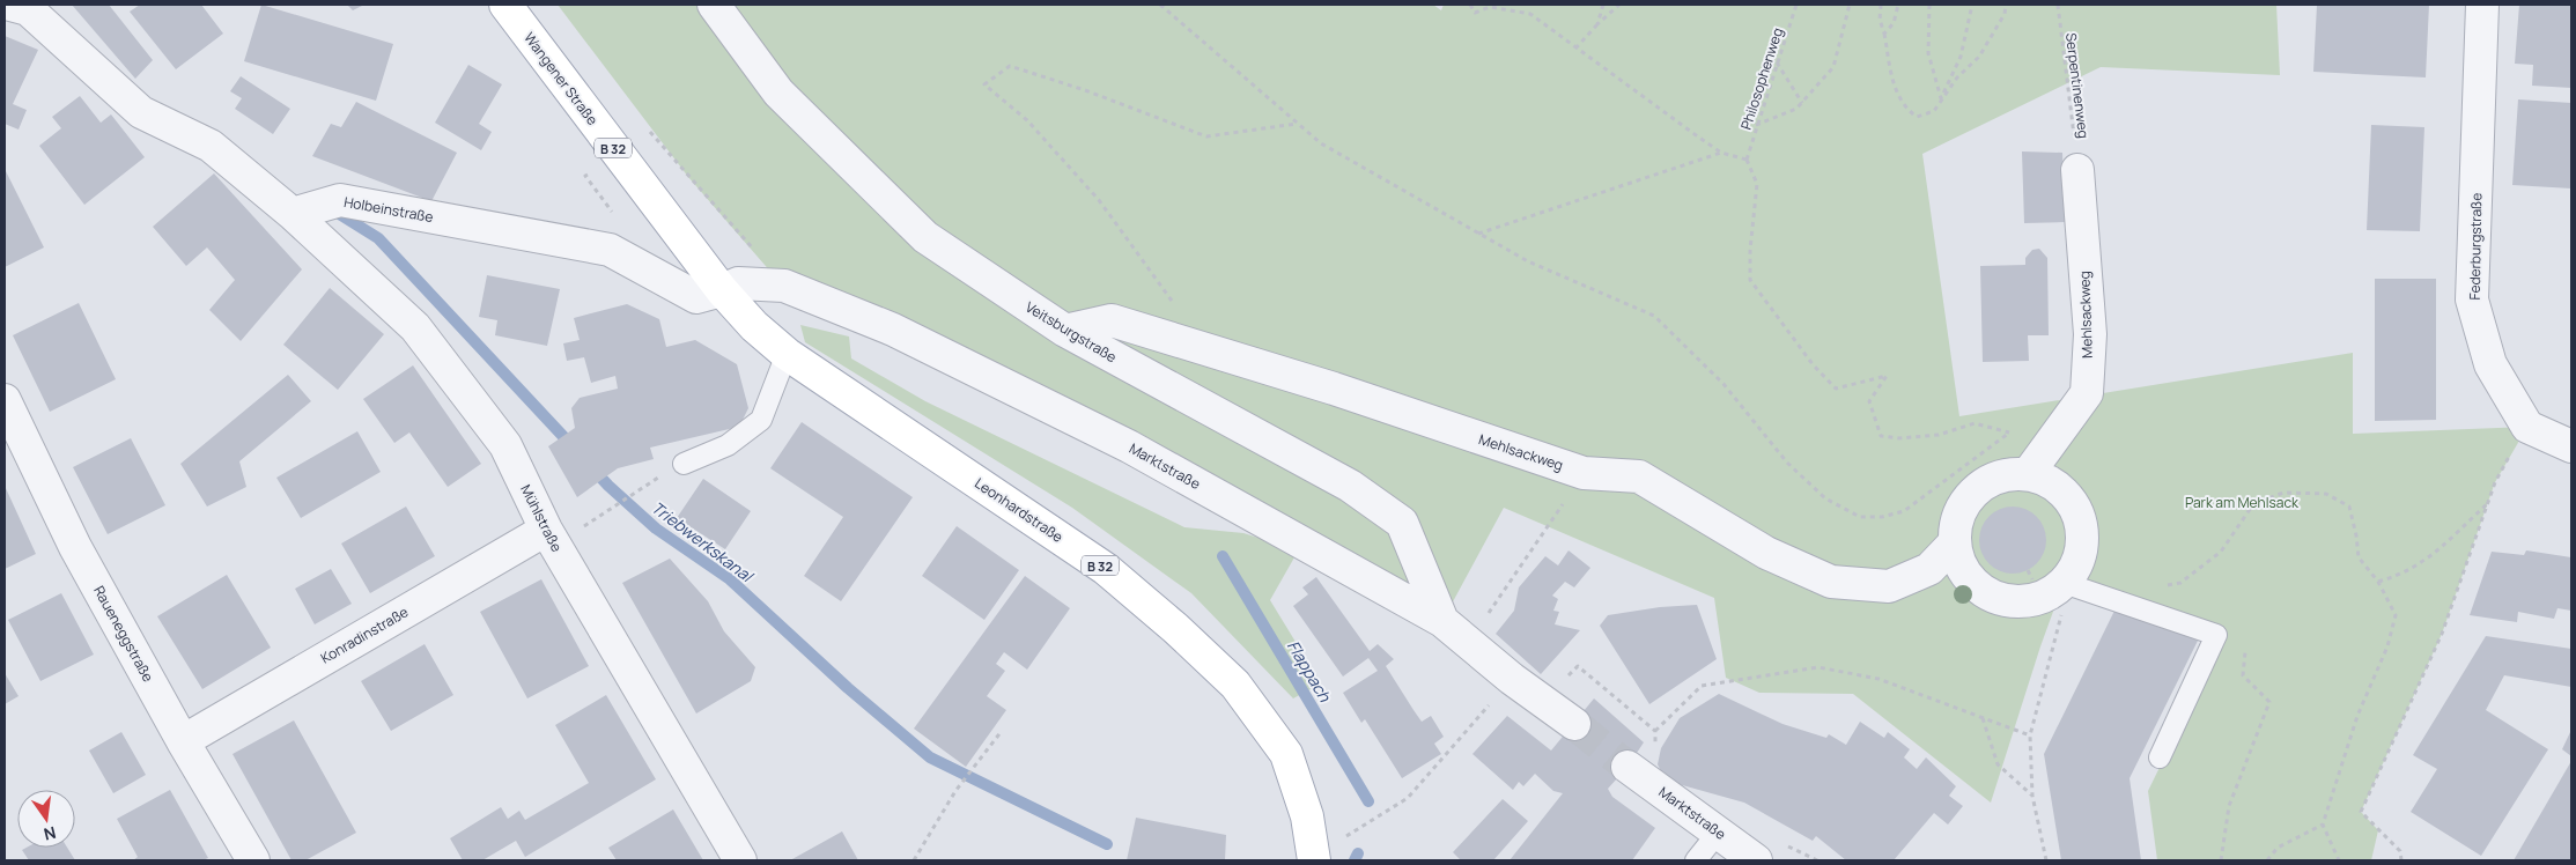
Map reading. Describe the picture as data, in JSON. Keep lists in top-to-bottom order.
{
  "streets": {
    "main road": ["Wangener Straße", "B 32", "Leonhardstraße"],
    "street": [
      "Holbeinstraße",
      "Federburgstraße",
      "Mehlsackweg",
      "Veitsburgstraße",
      "Marktstraße",
      "Mühlstraße",
      "Raueneggstraße",
      "Konradinstraße"
    ],
    "path": ["Philosophenweg", "Serpentinenweg"]
  },
  "crossings": [
    ["Wangener Straße", "Holbeinstraße"],
    ["Wangener Straße", "Marktstraße"],
    ["Wangener Straße", "Leonhardstraße"],
    ["Serpentinenweg", "Mehlsackweg"],
    ["Holbeinstraße", "Marktstraße"],
    ["Holbeinstraße", "Leonhardstraße"],
    ["Holbeinstraße", "Mühlstraße"],
    ["Mehlsackweg", "Veitsburgstraße"],
    ["Veitsburgstraße", "Marktstraße"],
    ["Marktstraße", "Leonhardstraße"],
    ["Mühlstraße", "Konradinstraße"],
    ["Raueneggstraße", "Konradinstraße"]
  ],
  "water": ["Triebwerkskanal", "Flappach"],
  "parks": ["Park am Mehlsack"],
  "north": "bottom"
}
